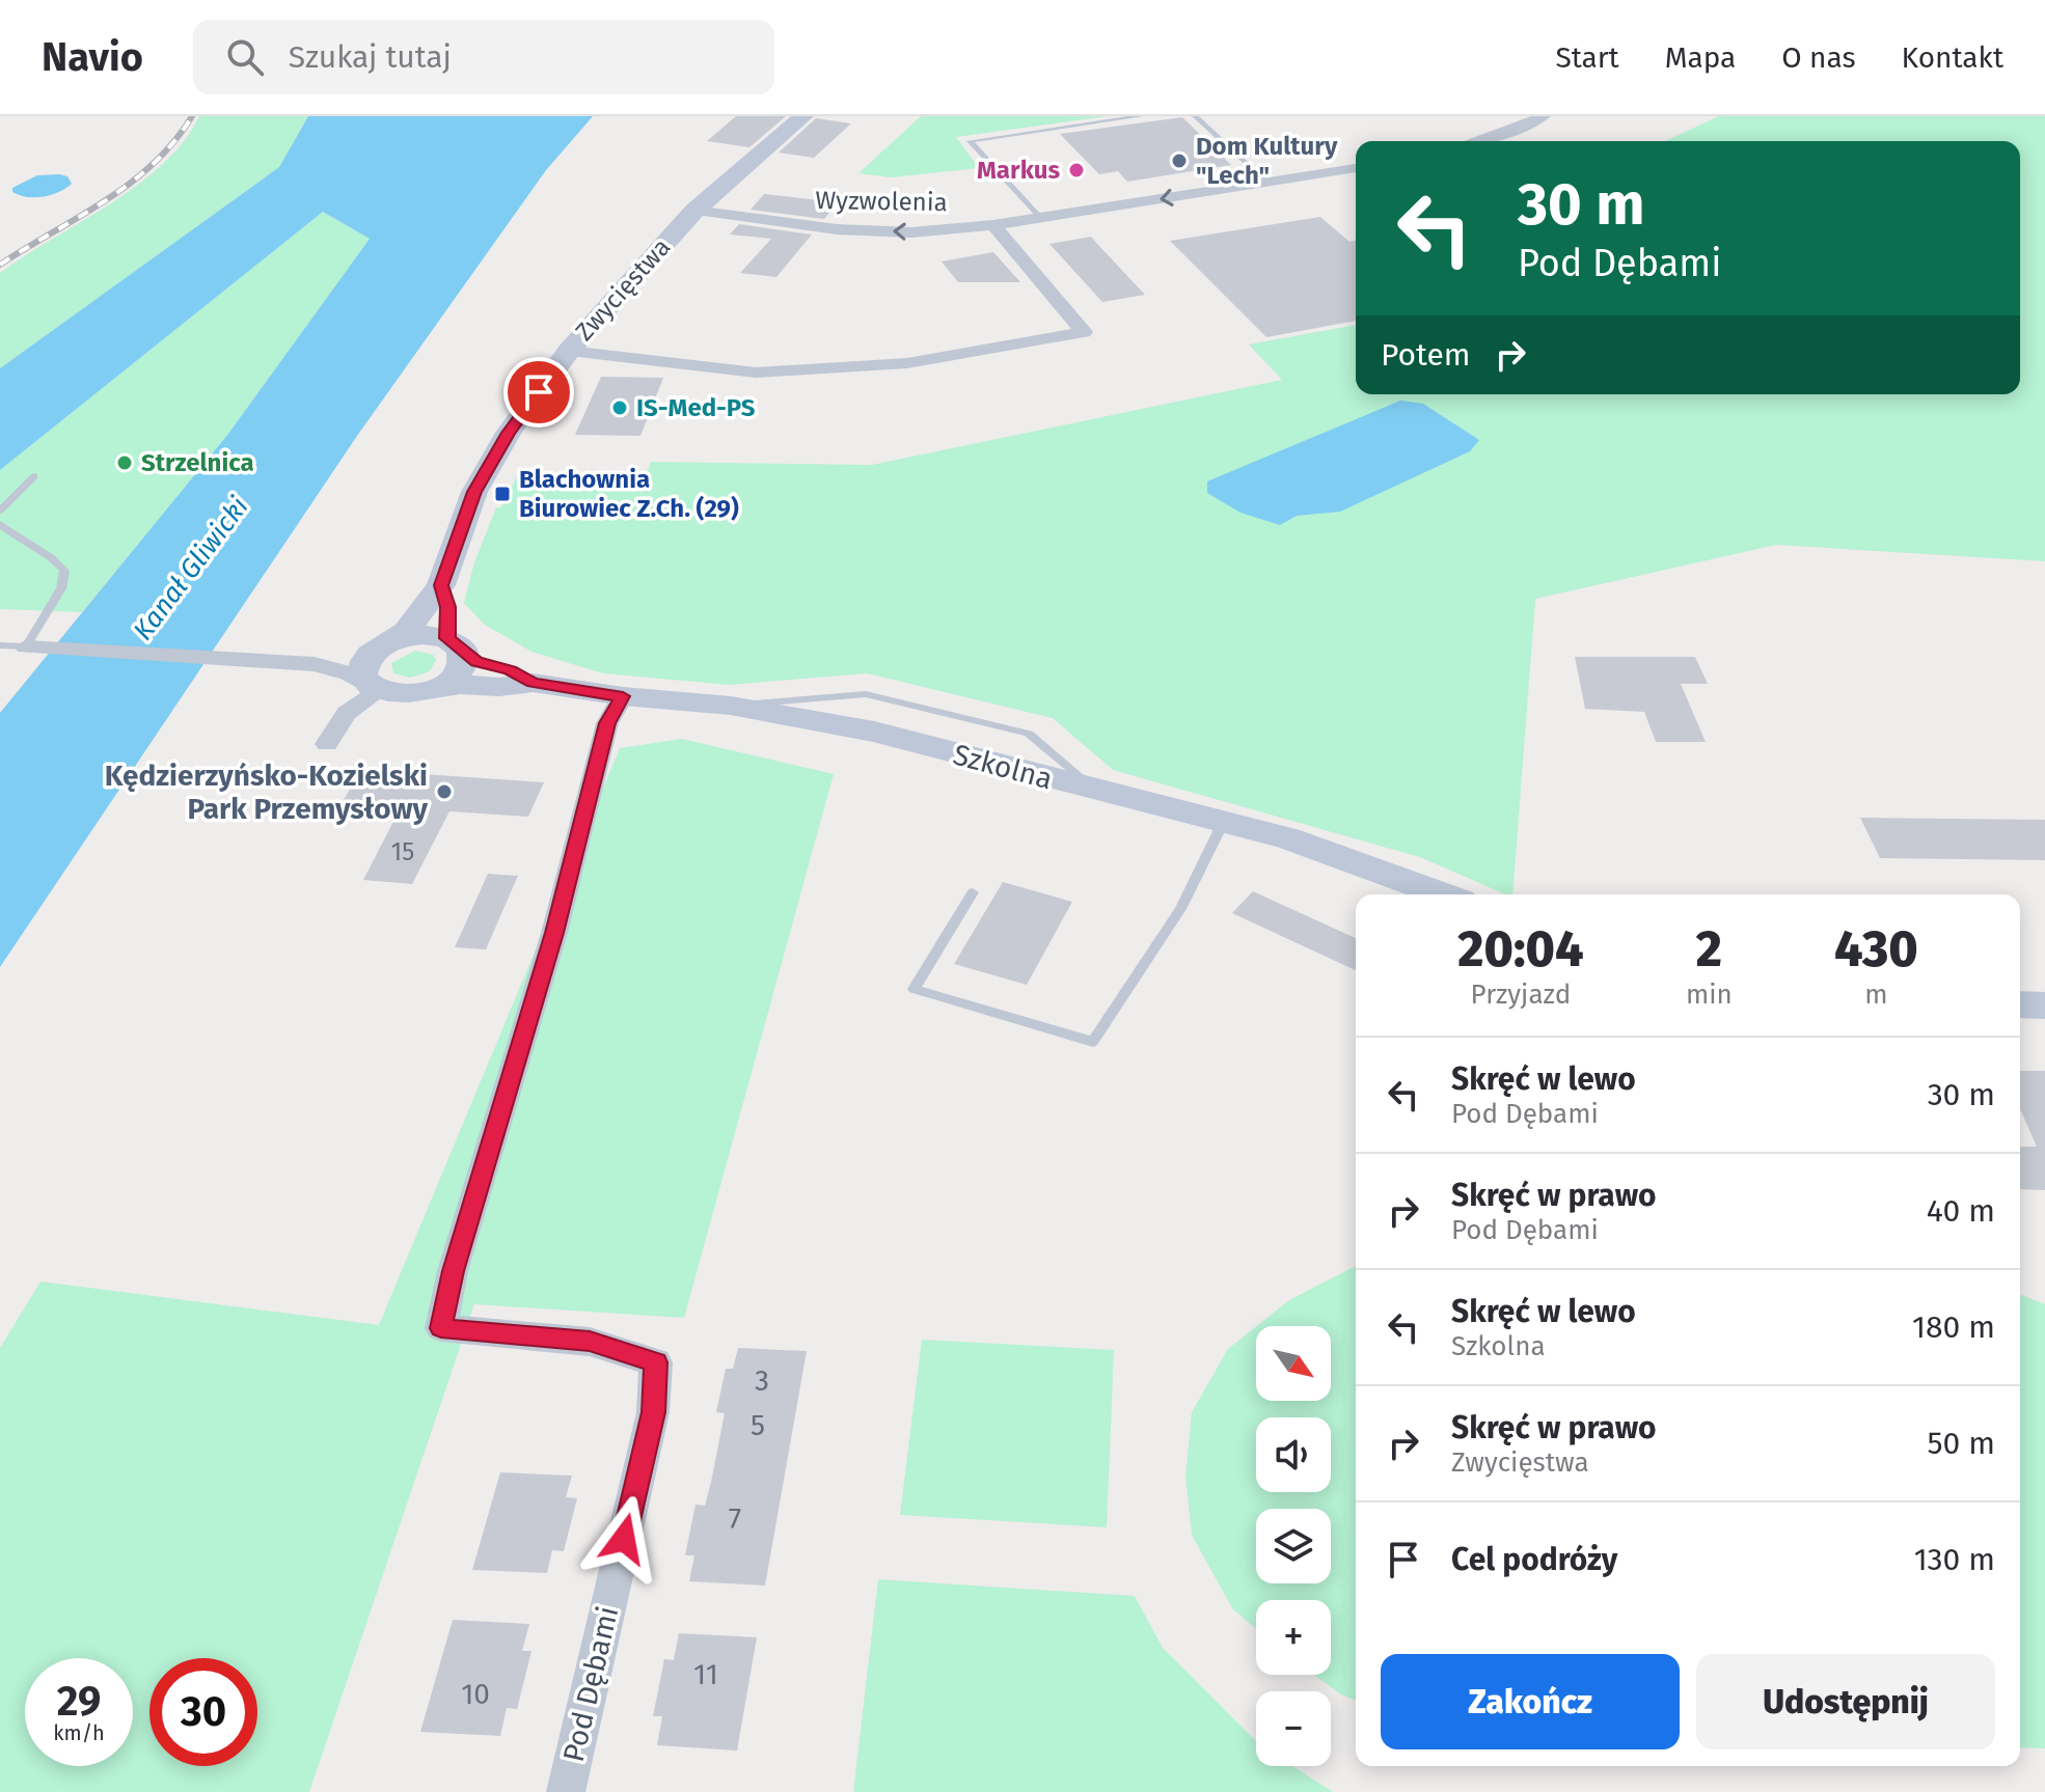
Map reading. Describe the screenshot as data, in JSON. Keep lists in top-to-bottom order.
{
  "streets": {
    "street": [
      "Wyzwolenia",
      "Zwycięstwa",
      "Szkolna",
      "Pod Dębami"
    ]
  },
  "crossings": [
    ["Wyzwolenia", "Zwycięstwa"],
    ["Zwycięstwa", "Szkolna"],
    ["Szkolna", "Pod Dębami"]
  ],
  "one_way": ["Wyzwolenia"],
  "water": ["Kanał Gliwicki"],
  "places": {
    "other": [
      "Dom Kultury \"Lech\"",
      "Markus",
      "IS-Med-PS",
      "Strzelnica",
      "Kędzierzyńsko-Kozielski Park Przemysłowy"
    ],
    "transit": ["Blachownia Biurowiec Z.Ch. (29)"]
  },
  "house_numbers": [
    "15",
    "3",
    "5",
    "7",
    "11",
    "10"
  ],
  "north": "bottom right",
  "page": {
    "header": "Navio",
    "search": "Szukaj tutaj",
    "nav": [
      "Start",
      "Mapa",
      "O nas",
      "Kontakt"
    ],
    "turn": ["30 m", "Pod Dębami"],
    "then": "Potem",
    "eta": [
      "20:04",
      "Przyjazd",
      "2",
      "min",
      "430",
      "m"
    ],
    "list": [
      {
        "name": "Skręć w lewo",
        "note": "Pod Dębami",
        "value": "30 m"
      },
      {
        "name": "Skręć w prawo",
        "note": "Pod Dębami",
        "value": "40 m"
      },
      {
        "name": "Skręć w lewo",
        "note": "Szkolna",
        "value": "180 m"
      },
      {
        "name": "Skręć w prawo",
        "note": "Zwycięstwa",
        "value": "50 m"
      },
      {
        "name": "Cel podróży",
        "value": "130 m"
      }
    ],
    "map_buttons": ["+", "−"],
    "buttons": ["Zakończ", "Udostępnij"],
    "speed": "29 km/h",
    "limit": "30"
  }
}
